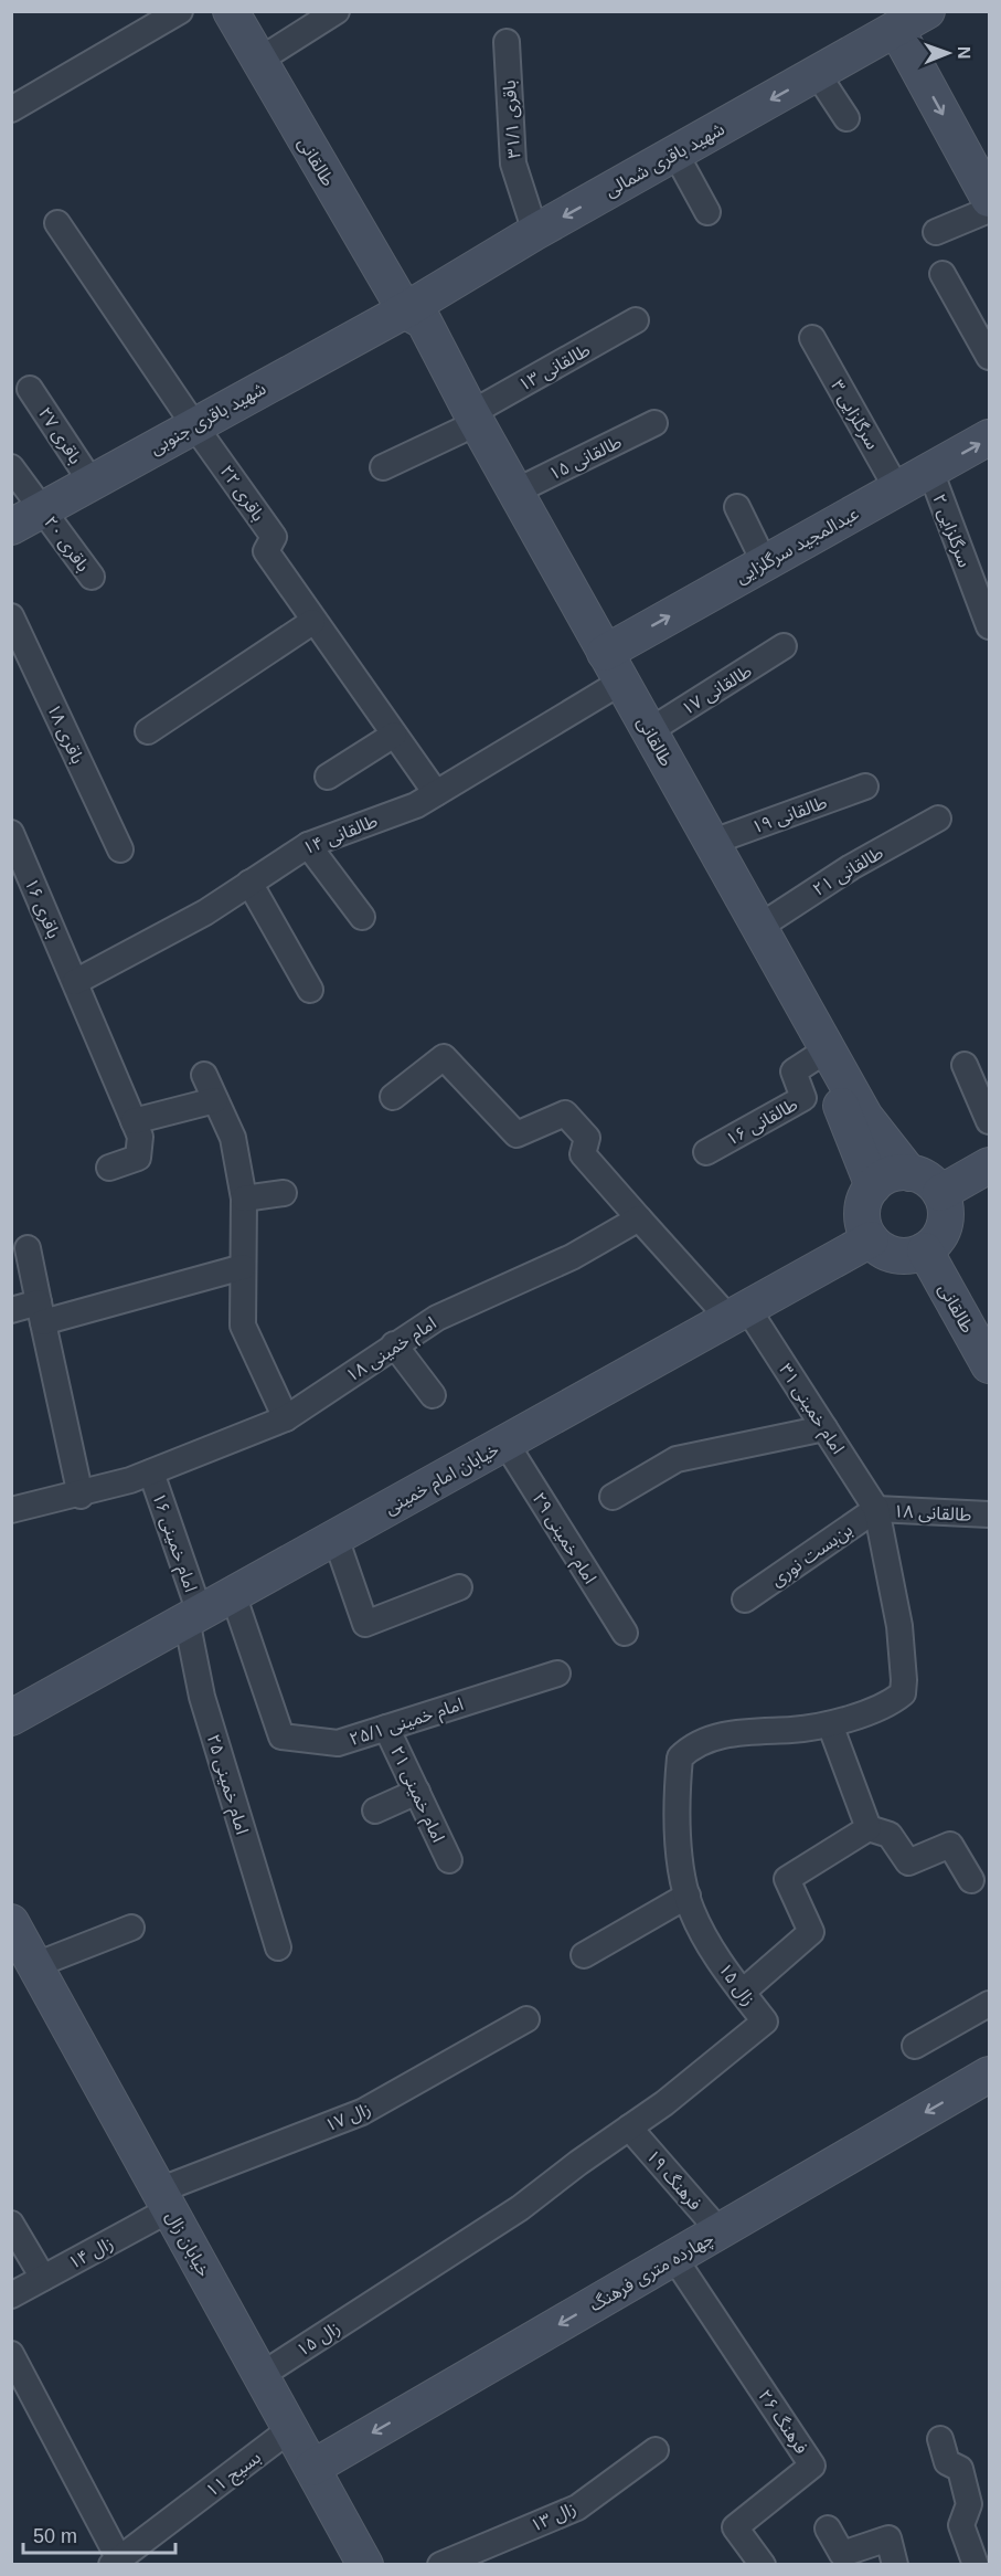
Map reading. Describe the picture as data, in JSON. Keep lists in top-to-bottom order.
{
  "streets": {
    "main road": [
      "شهید باقری شمالی",
      "طالقانی",
      "شهید باقری جنوبی",
      "عبدالمجید سرگلزایی",
      "خیابان امام خمینی",
      "خیابان زال",
      "چهارده متری فرهنگ"
    ],
    "street": [
      "باقری ۳۱/۱",
      "طالقانی ۱۳",
      "سرگلزایی ۳",
      "باقری ۲۷",
      "طالقانی ۱۵",
      "باقری ۲۲",
      "سرگلزایی ۲",
      "باقری ۲۰",
      "طالقانی ۱۷",
      "باقری ۱۸",
      "طالقانی ۱۹",
      "طالقانی ۱۴",
      "طالقانی ۲۱",
      "باقری ۱۶",
      "طالقانی ۱۶",
      "امام خمینی ۱۸",
      "امام خمینی ۳۱",
      "طالقانی ۱۸",
      "امام خمینی ۲۹",
      "امام خمینی ۱۶",
      "بن‌بست نوری",
      "امام خمینی ۲۵/۱",
      "امام خمینی ۲۵",
      "امام خمینی ۲۱",
      "زال ۱۵",
      "زال ۱۷",
      "فرهنگ ۱۹",
      "زال ۱۴",
      "فرهنگ ۲۶",
      "بسیج ۱۱",
      "زال ۱۳"
    ]
  },
  "crossings": [
    ["باقری ۳۱/۱", "شهید باقری شمالی"],
    ["شهید باقری شمالی", "طالقانی"],
    ["شهید باقری شمالی", "شهید باقری جنوبی"],
    ["طالقانی", "طالقانی ۱۳"],
    ["طالقانی", "شهید باقری جنوبی"],
    ["طالقانی", "طالقانی ۱۵"],
    ["طالقانی", "عبدالمجید سرگلزایی"],
    ["طالقانی", "طالقانی ۱۷"],
    ["طالقانی", "طالقانی ۱۹"],
    ["طالقانی", "طالقانی ۱۴"],
    ["طالقانی", "طالقانی ۲۱"],
    ["طالقانی", "طالقانی ۱۶"],
    ["طالقانی", "خیابان امام خمینی"],
    ["سرگلزایی ۳", "عبدالمجید سرگلزایی"],
    ["شهید باقری جنوبی", "باقری ۲۷"],
    ["شهید باقری جنوبی", "باقری ۲۲"],
    ["شهید باقری جنوبی", "باقری ۲۰"],
    ["باقری ۲۲", "طالقانی ۱۴"],
    ["سرگلزایی ۲", "عبدالمجید سرگلزایی"],
    ["طالقانی ۱۴", "باقری ۱۶"],
    ["امام خمینی ۱۸", "امام خمینی ۱۶"],
    ["امام خمینی ۳۱", "خیابان امام خمینی"],
    ["امام خمینی ۳۱", "طالقانی ۱۸"],
    ["امام خمینی ۳۱", "بن‌بست نوری"],
    ["امام خمینی ۳۱", "زال ۱۵"],
    ["خیابان امام خمینی", "امام خمینی ۲۹"],
    ["خیابان امام خمینی", "امام خمینی ۱۶"],
    ["خیابان امام خمینی", "امام خمینی ۲۵/۱"],
    ["خیابان امام خمینی", "امام خمینی ۲۵"],
    ["طالقانی ۱۸", "بن‌بست نوری"],
    ["طالقانی ۱۸", "زال ۱۵"],
    ["امام خمینی ۱۶", "امام خمینی ۲۵"],
    ["بن‌بست نوری", "زال ۱۵"],
    ["امام خمینی ۲۵/۱", "امام خمینی ۲۱"],
    ["زال ۱۵", "فرهنگ ۱۹"],
    ["زال ۱۵", "خیابان زال"],
    ["زال ۱۷", "خیابان زال"],
    ["زال ۱۷", "زال ۱۴"],
    ["فرهنگ ۱۹", "چهارده متری فرهنگ"],
    ["خیابان زال", "زال ۱۴"],
    ["خیابان زال", "چهارده متری فرهنگ"],
    ["خیابان زال", "بسیج ۱۱"],
    ["چهارده متری فرهنگ", "فرهنگ ۲۶"]
  ],
  "one_way": ["شهید باقری شمالی", "عبدالمجید سرگلزایی", "چهارده متری فرهنگ"],
  "scale_bar": "50 m",
  "north": "right"
}
